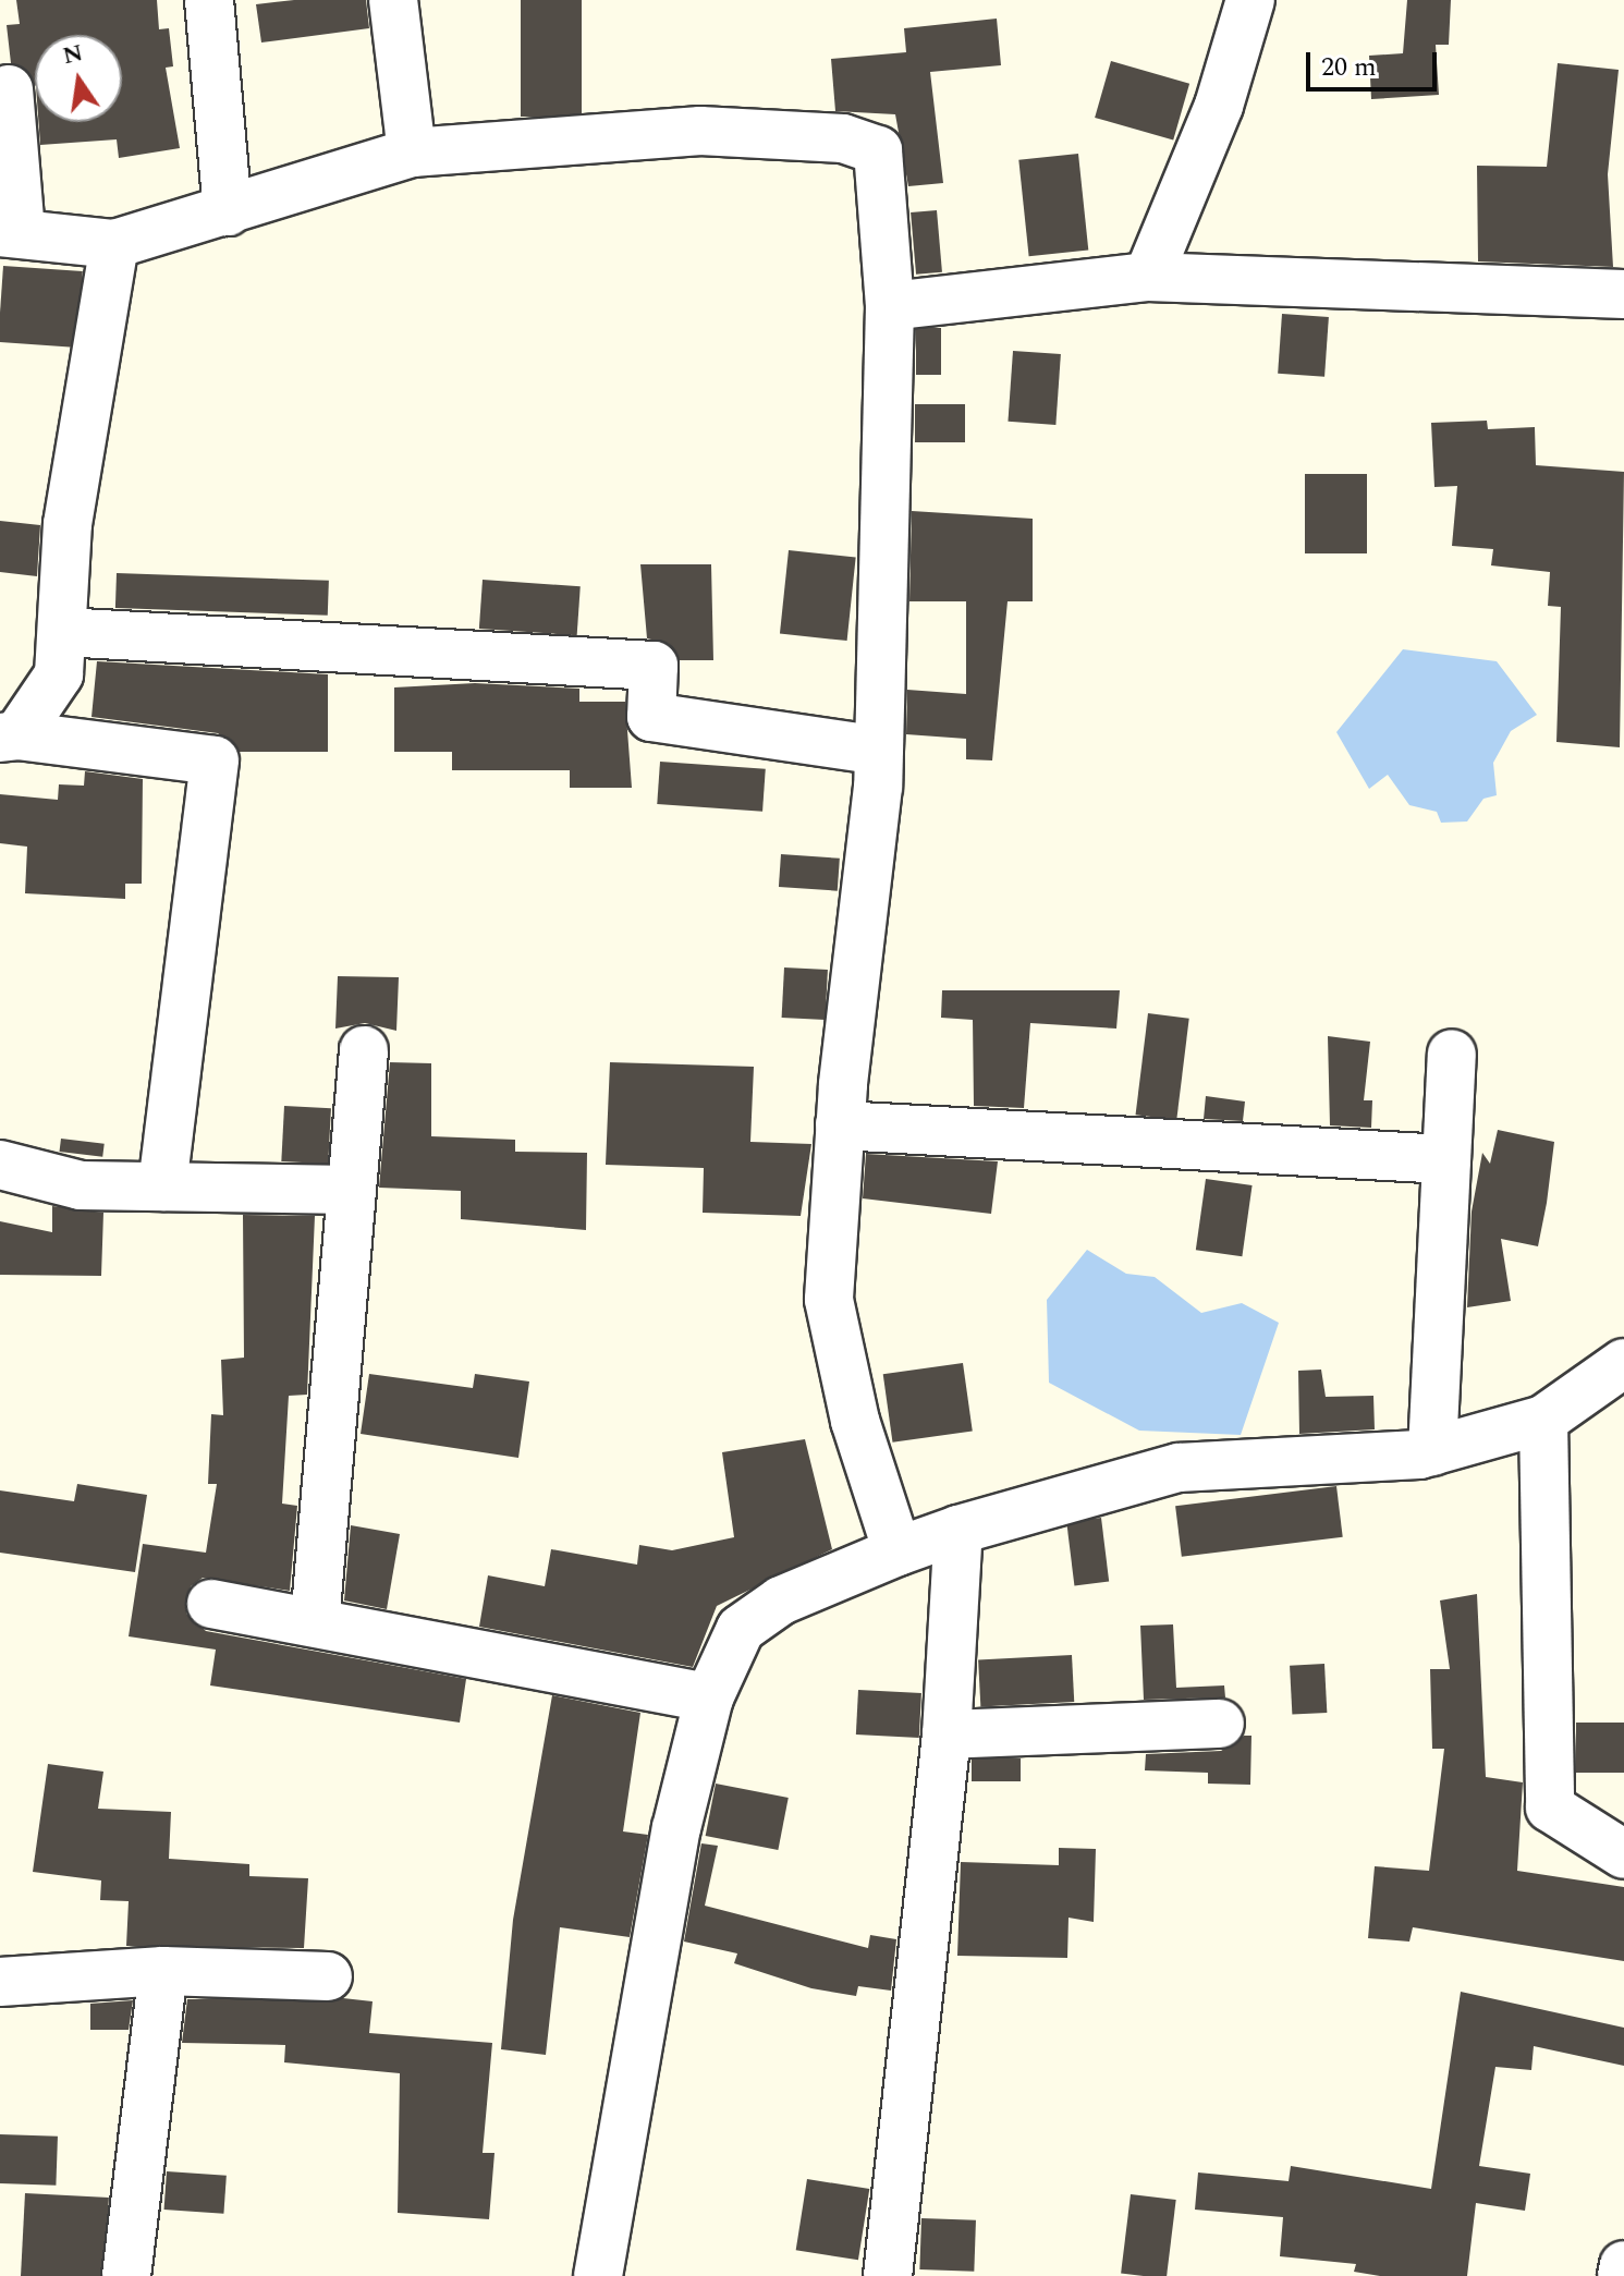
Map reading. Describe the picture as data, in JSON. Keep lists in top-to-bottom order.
{
  "scale_bar": "20 m",
  "north": "top"
}
